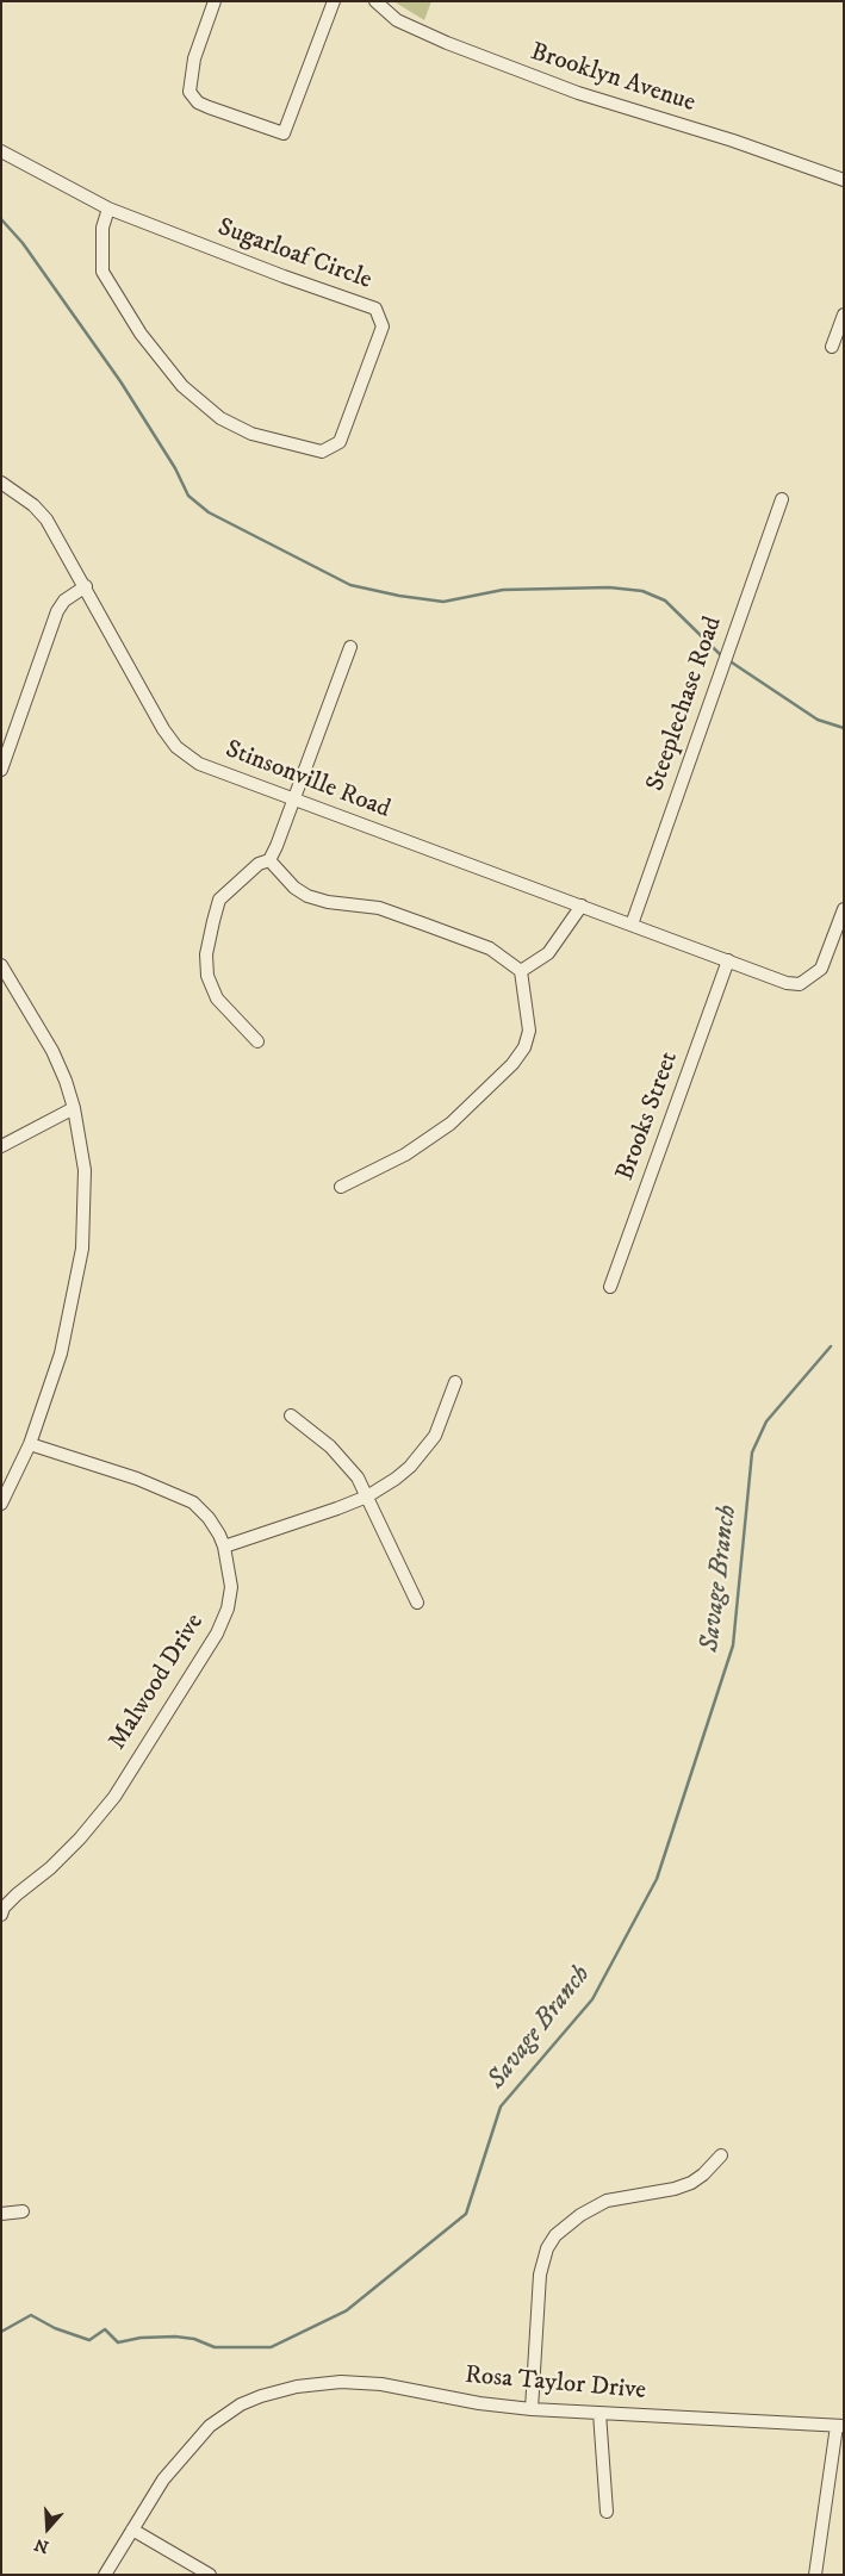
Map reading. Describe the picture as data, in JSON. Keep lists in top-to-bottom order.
{
  "streets": {
    "street": [
      "Brooklyn Avenue",
      "Sugarloaf Circle",
      "Steeplechase Road",
      "Stinsonville Road",
      "Brooks Street",
      "Malwood Drive",
      "Rosa Taylor Drive"
    ]
  },
  "crossings": [
    ["Steeplechase Road", "Stinsonville Road"],
    ["Stinsonville Road", "Brooks Street"]
  ],
  "water": ["Savage Branch"],
  "north": "bottom"
}
